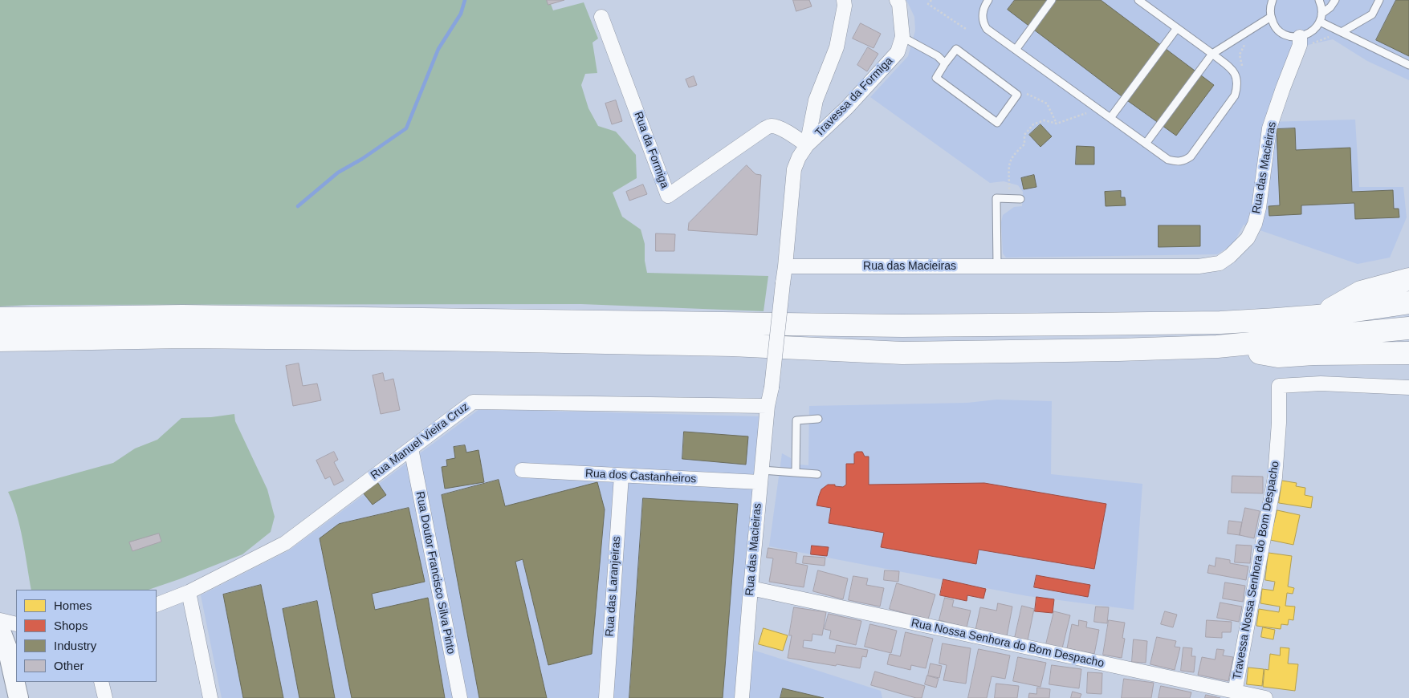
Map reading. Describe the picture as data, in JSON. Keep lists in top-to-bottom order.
{
  "streets": {
    "street": [
      "Travessa da Formiga",
      "Rua da Formiga",
      "Rua das Macieiras",
      "Rua Manuel Vieira Cruz",
      "Rua dos Castanheiros",
      "Travessa Nossa Senhora do Bom Despacho",
      "Rua Doutor Francisco Silva Pinto",
      "Rua das Laranjeiras",
      "Rua Nossa Senhora do Bom Despacho"
    ]
  },
  "crossings": [
    ["Travessa da Formiga", "Rua da Formiga"],
    ["Rua das Macieiras", "Rua Manuel Vieira Cruz"],
    ["Rua das Macieiras", "Rua dos Castanheiros"],
    ["Rua das Macieiras", "Rua Nossa Senhora do Bom Despacho"],
    ["Rua Manuel Vieira Cruz", "Rua Doutor Francisco Silva Pinto"],
    ["Rua dos Castanheiros", "Rua das Laranjeiras"],
    ["Travessa Nossa Senhora do Bom Despacho", "Rua Nossa Senhora do Bom Despacho"]
  ],
  "legend": [
    "Homes",
    "Shops",
    "Industry",
    "Other"
  ]
}
